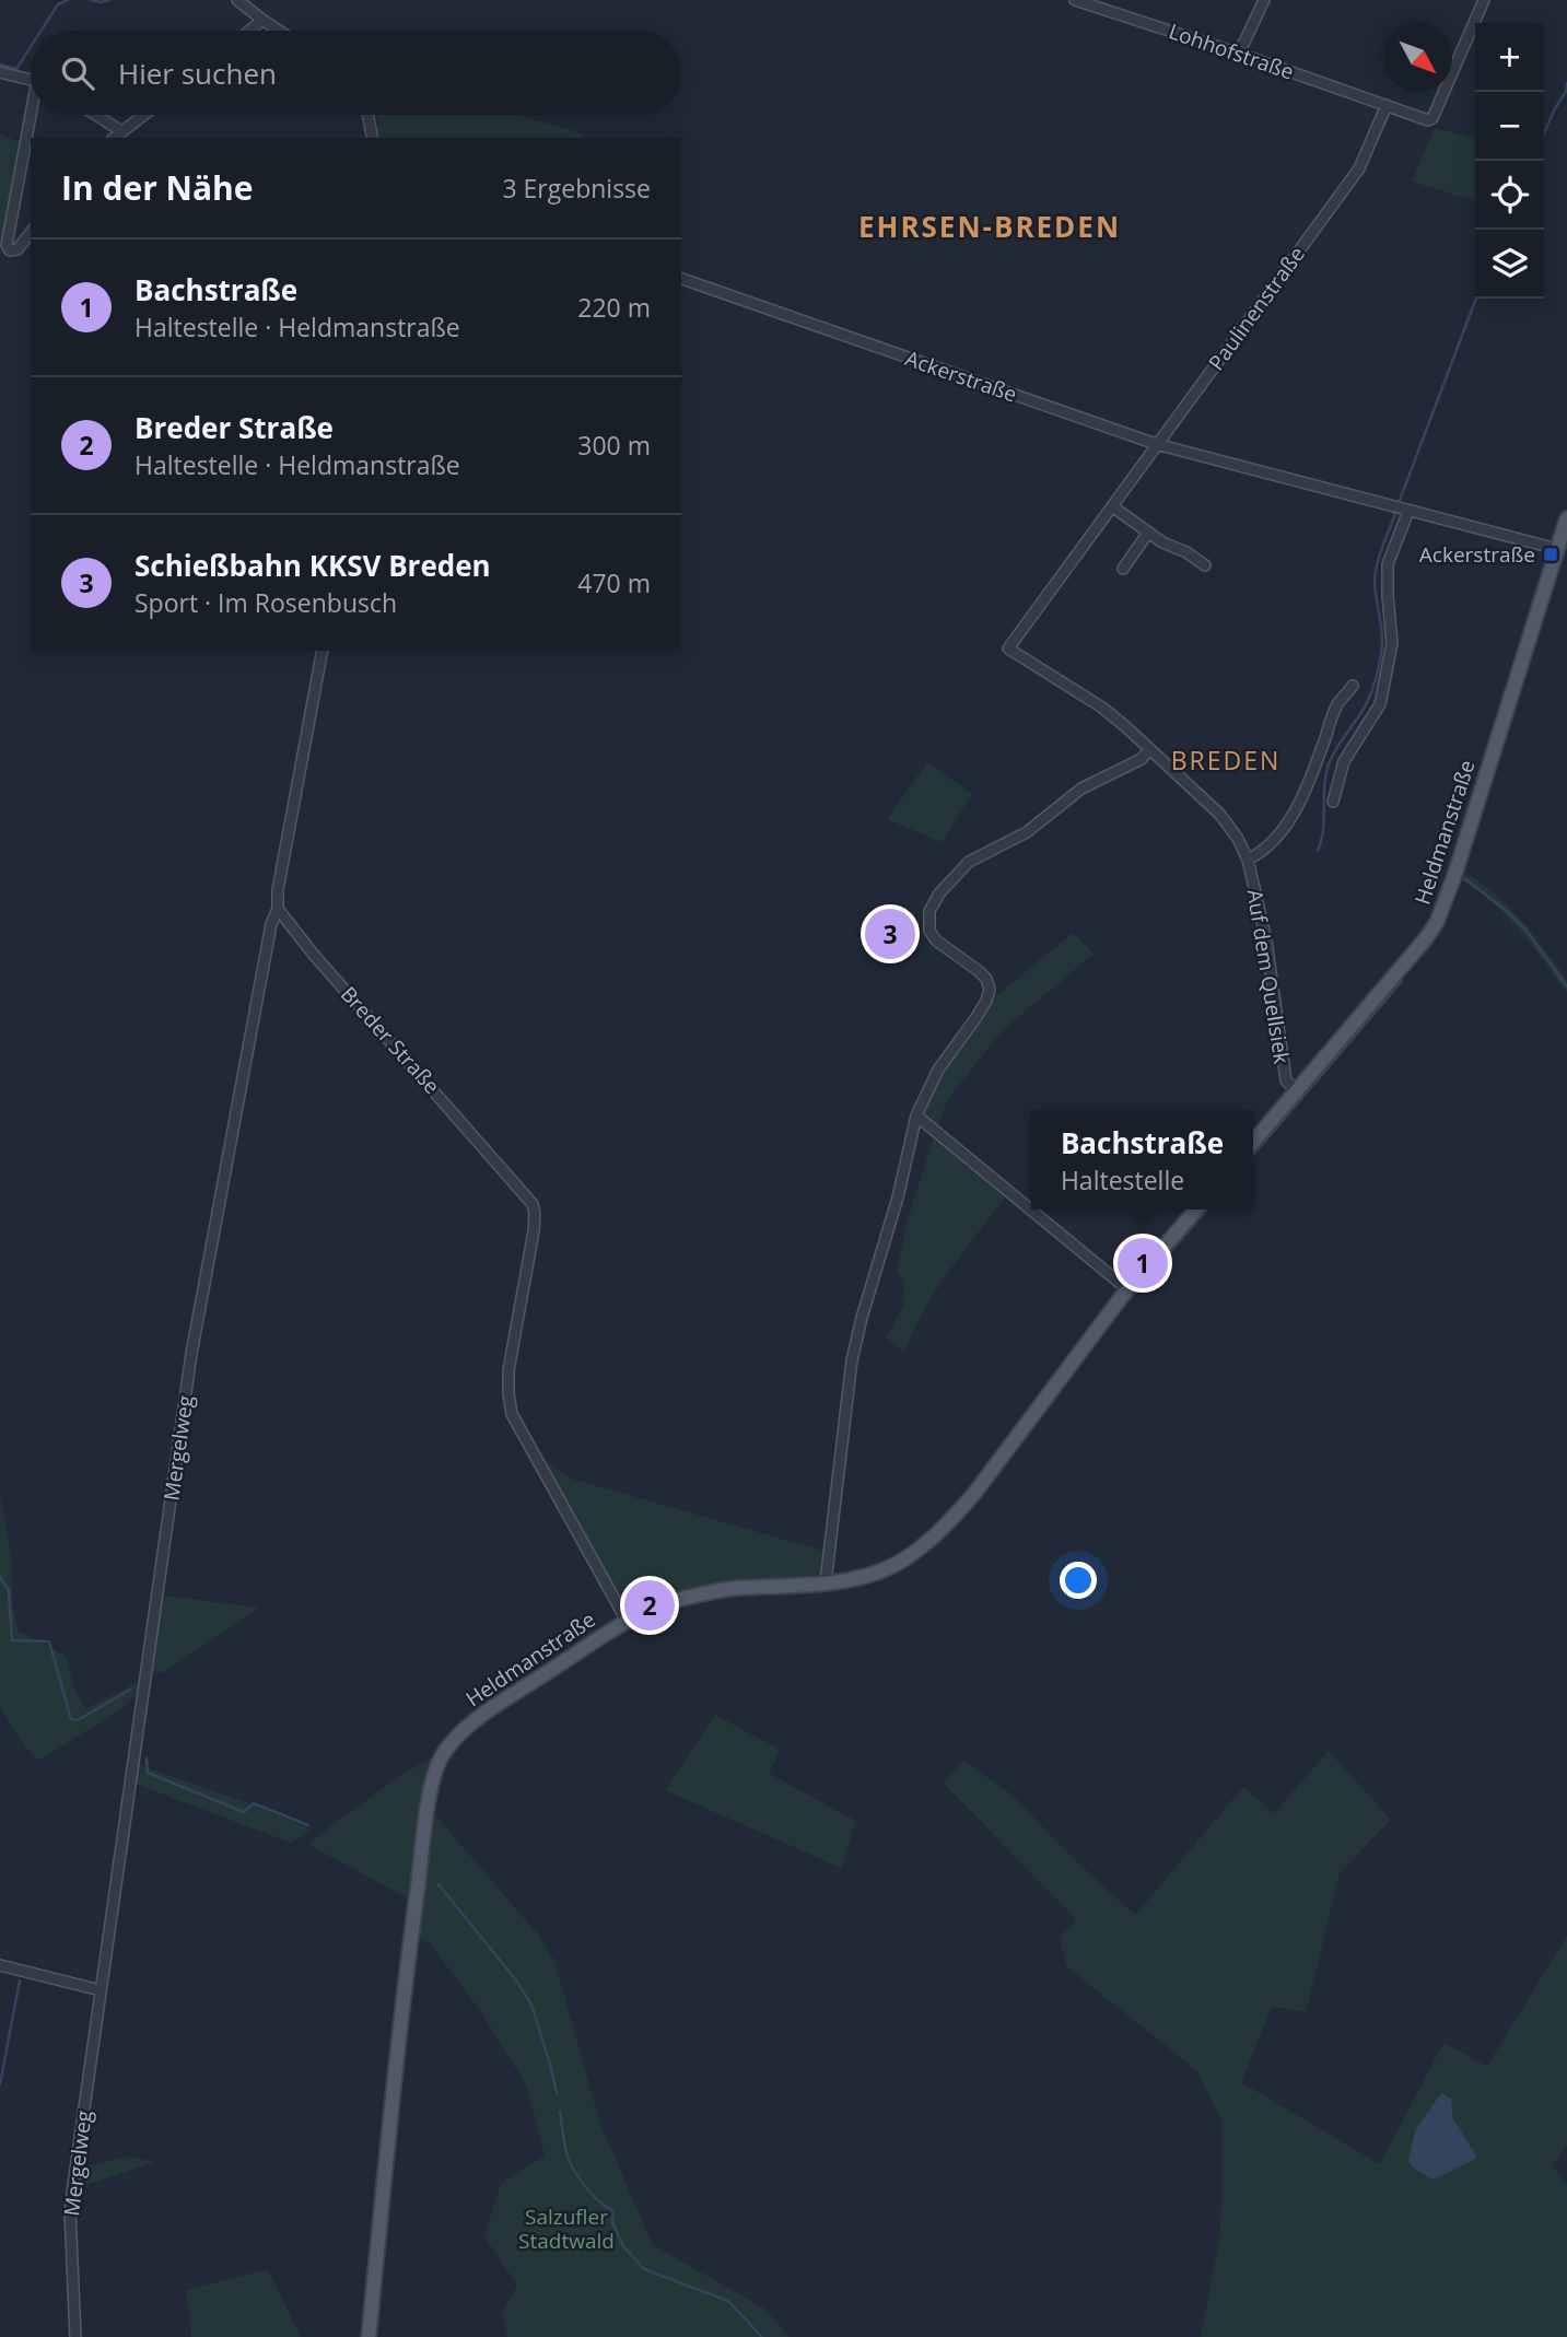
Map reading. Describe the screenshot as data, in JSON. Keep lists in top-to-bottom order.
{
  "streets": {
    "main road": ["Heldmanstraße"],
    "street": [
      "Lohhofstraße",
      "Paulinenstraße",
      "Ackerstraße",
      "Auf dem Quellsiek",
      "Breder Straße",
      "Mergelweg"
    ]
  },
  "crossings": [
    ["Lohhofstraße", "Paulinenstraße"],
    ["Paulinenstraße", "Ackerstraße"],
    ["Paulinenstraße", "Auf dem Quellsiek"],
    ["Ackerstraße", "Heldmanstraße"],
    ["Heldmanstraße", "Auf dem Quellsiek"],
    ["Heldmanstraße", "Breder Straße"],
    ["Breder Straße", "Mergelweg"]
  ],
  "districts": ["EHRSEN-BREDEN", "BREDEN"],
  "parks": ["Salzufler Stadtwald"],
  "places": {
    "transit": ["Ackerstraße"]
  },
  "north": "bottom right",
  "page": {
    "map_buttons": ["+", "−"],
    "search": "Hier suchen",
    "heading": ["In der Nähe", "3 Ergebnisse"],
    "list": [
      {
        "mark": "1",
        "name": "Bachstraße",
        "note": "Haltestelle · Heldmanstraße",
        "value": "220 m"
      },
      {
        "mark": "2",
        "name": "Breder Straße",
        "note": "Haltestelle · Heldmanstraße",
        "value": "300 m"
      },
      {
        "mark": "3",
        "name": "Schießbahn KKSV Breden",
        "note": "Sport · Im Rosenbusch",
        "value": "470 m"
      }
    ],
    "pins": ["3", "1", "2"],
    "popup": ["Bachstraße", "Haltestelle"]
  }
}
